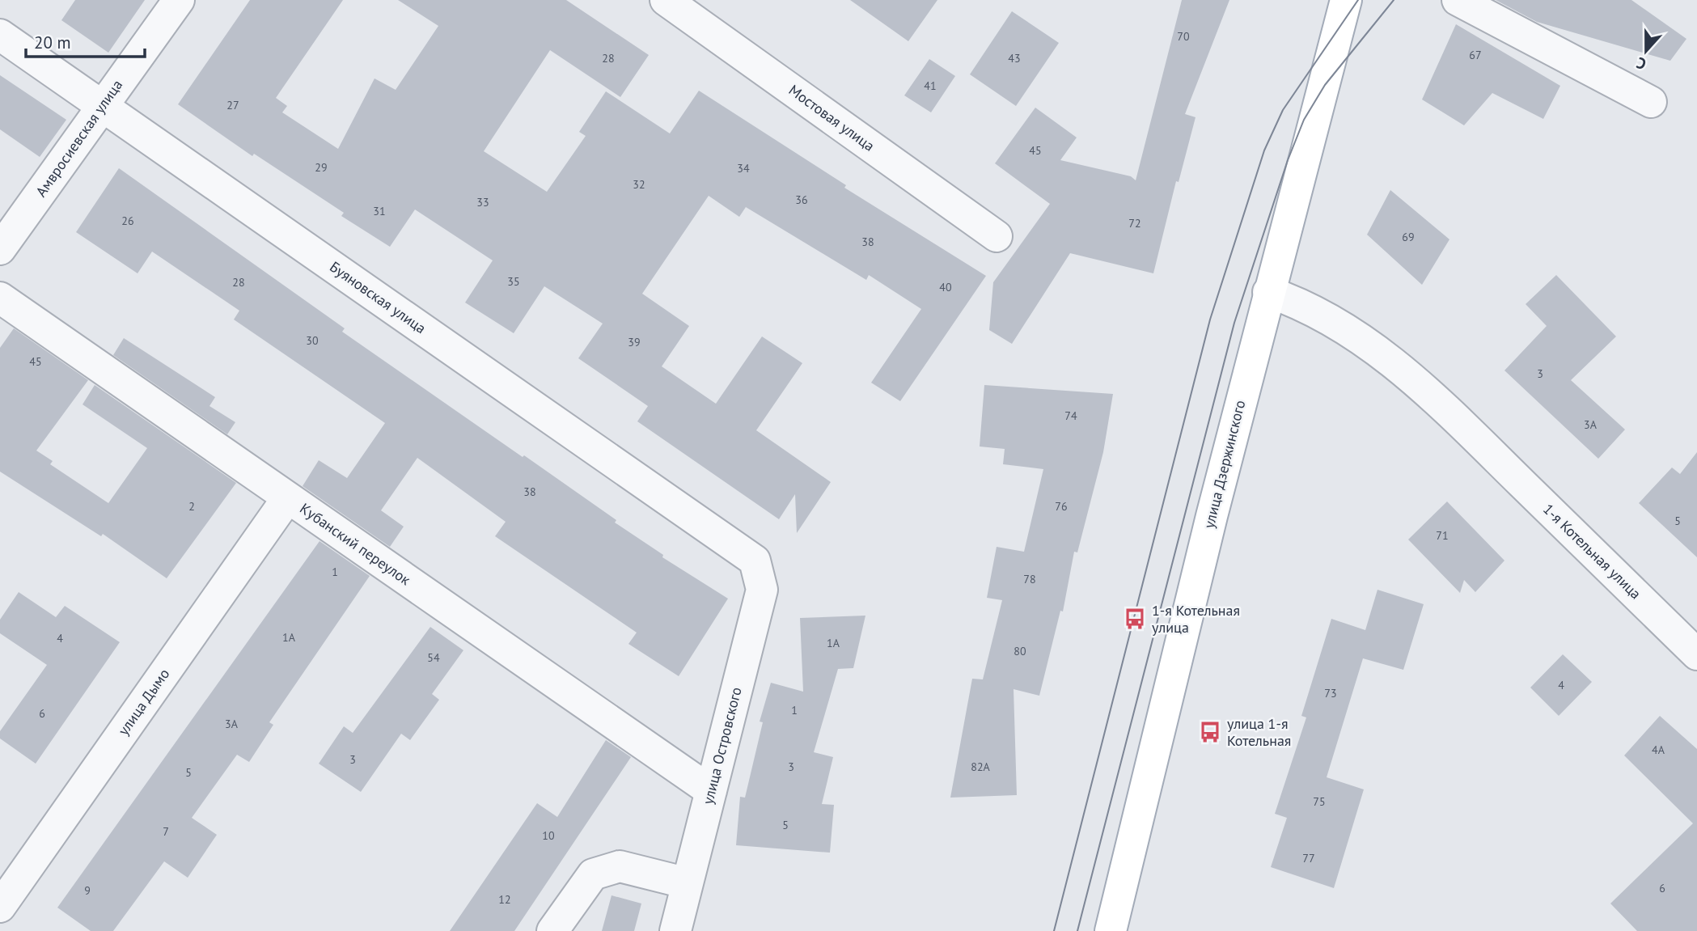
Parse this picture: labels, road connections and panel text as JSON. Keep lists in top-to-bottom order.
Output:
{
  "streets": {
    "main road": ["улица Дзержинского"],
    "street": [
      "Мостовая улица",
      "Амвросиевская улица",
      "Буяновская улица",
      "Кубанский переулок",
      "1-я Котельная улица",
      "улица Дымо",
      "улица Островского"
    ]
  },
  "crossings": [
    ["Амвросиевская улица", "Буяновская улица"],
    ["Буяновская улица", "улица Островского"],
    ["улица Дзержинского", "1-я Котельная улица"],
    ["Кубанский переулок", "улица Дымо"],
    ["Кубанский переулок", "улица Островского"]
  ],
  "places": {
    "bus stop": ["1-я Котельная улица", "улица 1-я Котельная"]
  },
  "house_numbers": [
    "70",
    "67",
    "28",
    "43",
    "41",
    "27",
    "45",
    "29",
    "34",
    "32",
    "36",
    "33",
    "31",
    "26",
    "72",
    "69",
    "38",
    "35",
    "28",
    "40",
    "30",
    "39",
    "45",
    "3",
    "74",
    "3А",
    "38",
    "2",
    "76",
    "5",
    "71",
    "1",
    "78",
    "1А",
    "4",
    "1А",
    "80",
    "54",
    "4",
    "73",
    "1",
    "6",
    "3А",
    "4А",
    "3",
    "3",
    "82А",
    "5",
    "75",
    "5",
    "7",
    "10",
    "77",
    "6",
    "9",
    "12"
  ],
  "scale_bar": "20 m",
  "north": "bottom"
}
